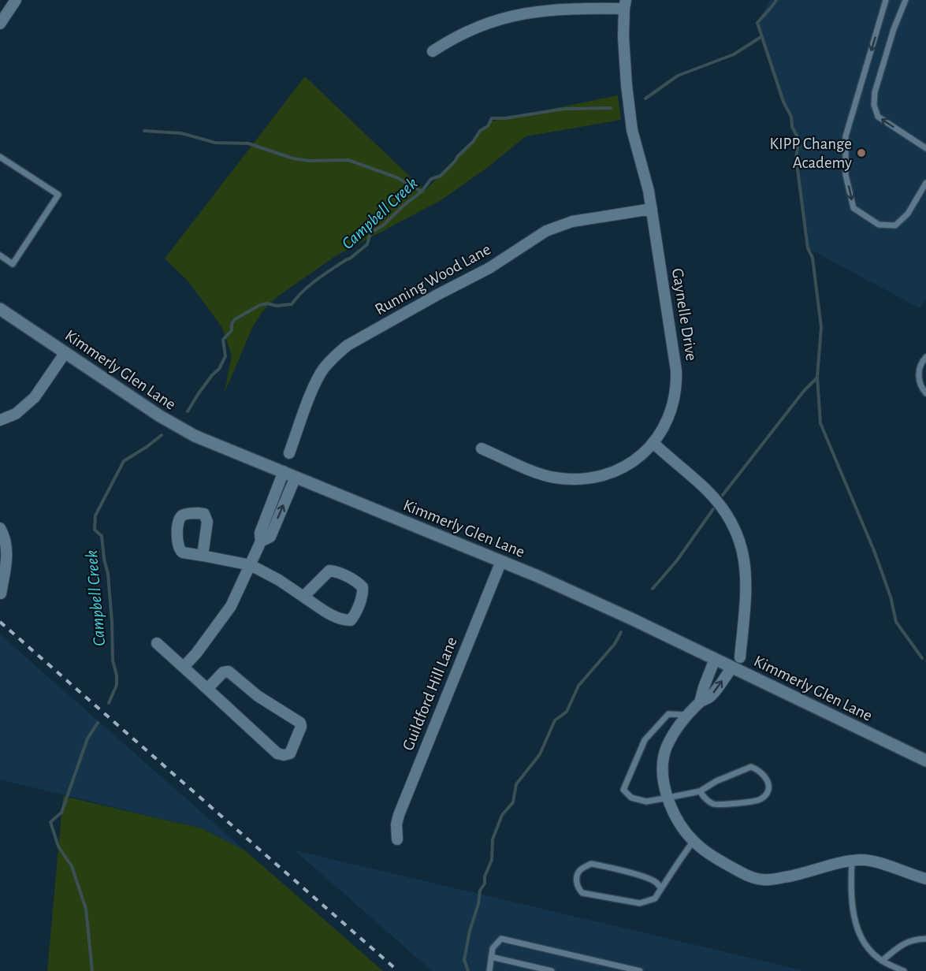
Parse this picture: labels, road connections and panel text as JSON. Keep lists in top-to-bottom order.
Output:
{
  "streets": {
    "street": [
      "Running Wood Lane",
      "Gaynelle Drive",
      "Kimmerly Glen Lane",
      "Guildford Hill Lane"
    ]
  },
  "crossings": [
    ["Running Wood Lane", "Gaynelle Drive"],
    ["Kimmerly Glen Lane", "Guildford Hill Lane"]
  ],
  "water": ["Campbell Creek"],
  "places": ["KIPP Change Academy"]
}
